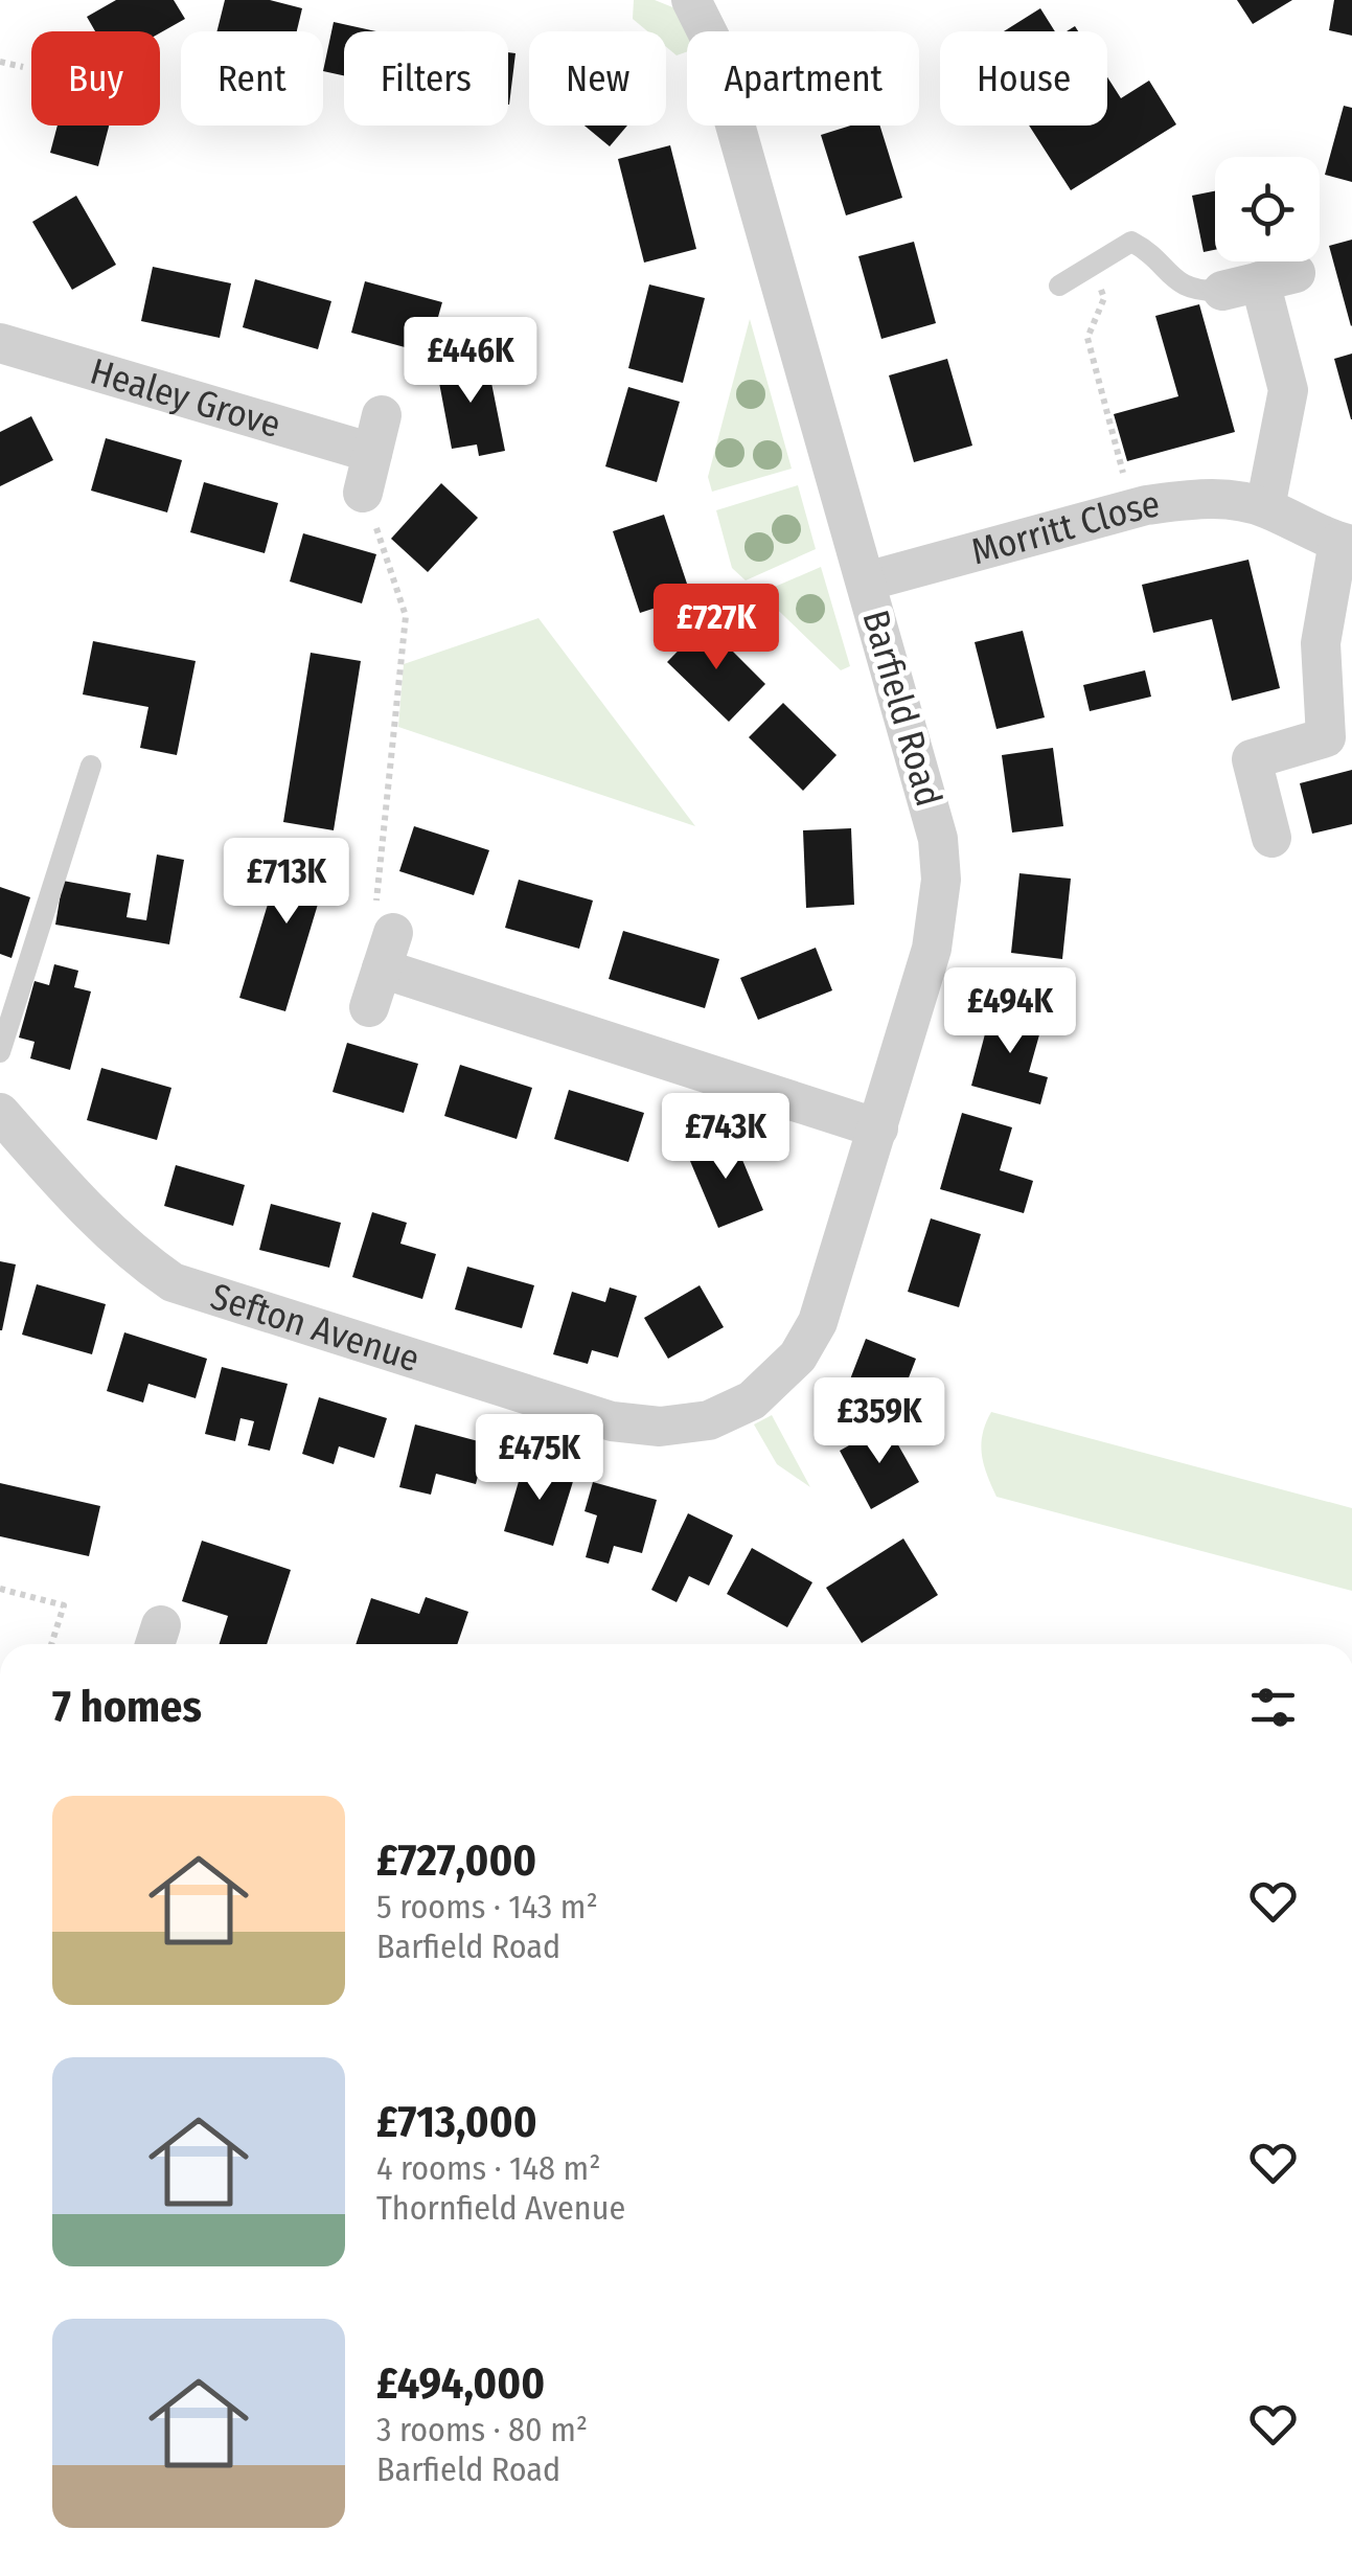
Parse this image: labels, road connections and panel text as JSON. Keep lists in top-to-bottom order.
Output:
{
  "streets": {
    "street": [
      "Healey Grove",
      "Morritt Close",
      "Barfield Road",
      "Sefton Avenue"
    ]
  },
  "crossings": [
    ["Morritt Close", "Barfield Road"],
    ["Barfield Road", "Sefton Avenue"]
  ],
  "page": {
    "chip": [
      "Buy",
      "Rent",
      "Filters",
      "New",
      "Apartment",
      "House"
    ],
    "price": [
      "£446K",
      "£727K",
      "£713K",
      "£494K",
      "£743K",
      "£359K",
      "£475K"
    ],
    "heading": "7 homes",
    "list": [
      {
        "name": "£727,000",
        "note": "5 rooms · 143 m² · Barfield Road"
      },
      {
        "name": "£713,000",
        "note": "4 rooms · 148 m² · Thornfield Avenue"
      },
      {
        "name": "£494,000",
        "note": "3 rooms · 80 m² · Barfield Road"
      }
    ]
  }
}
